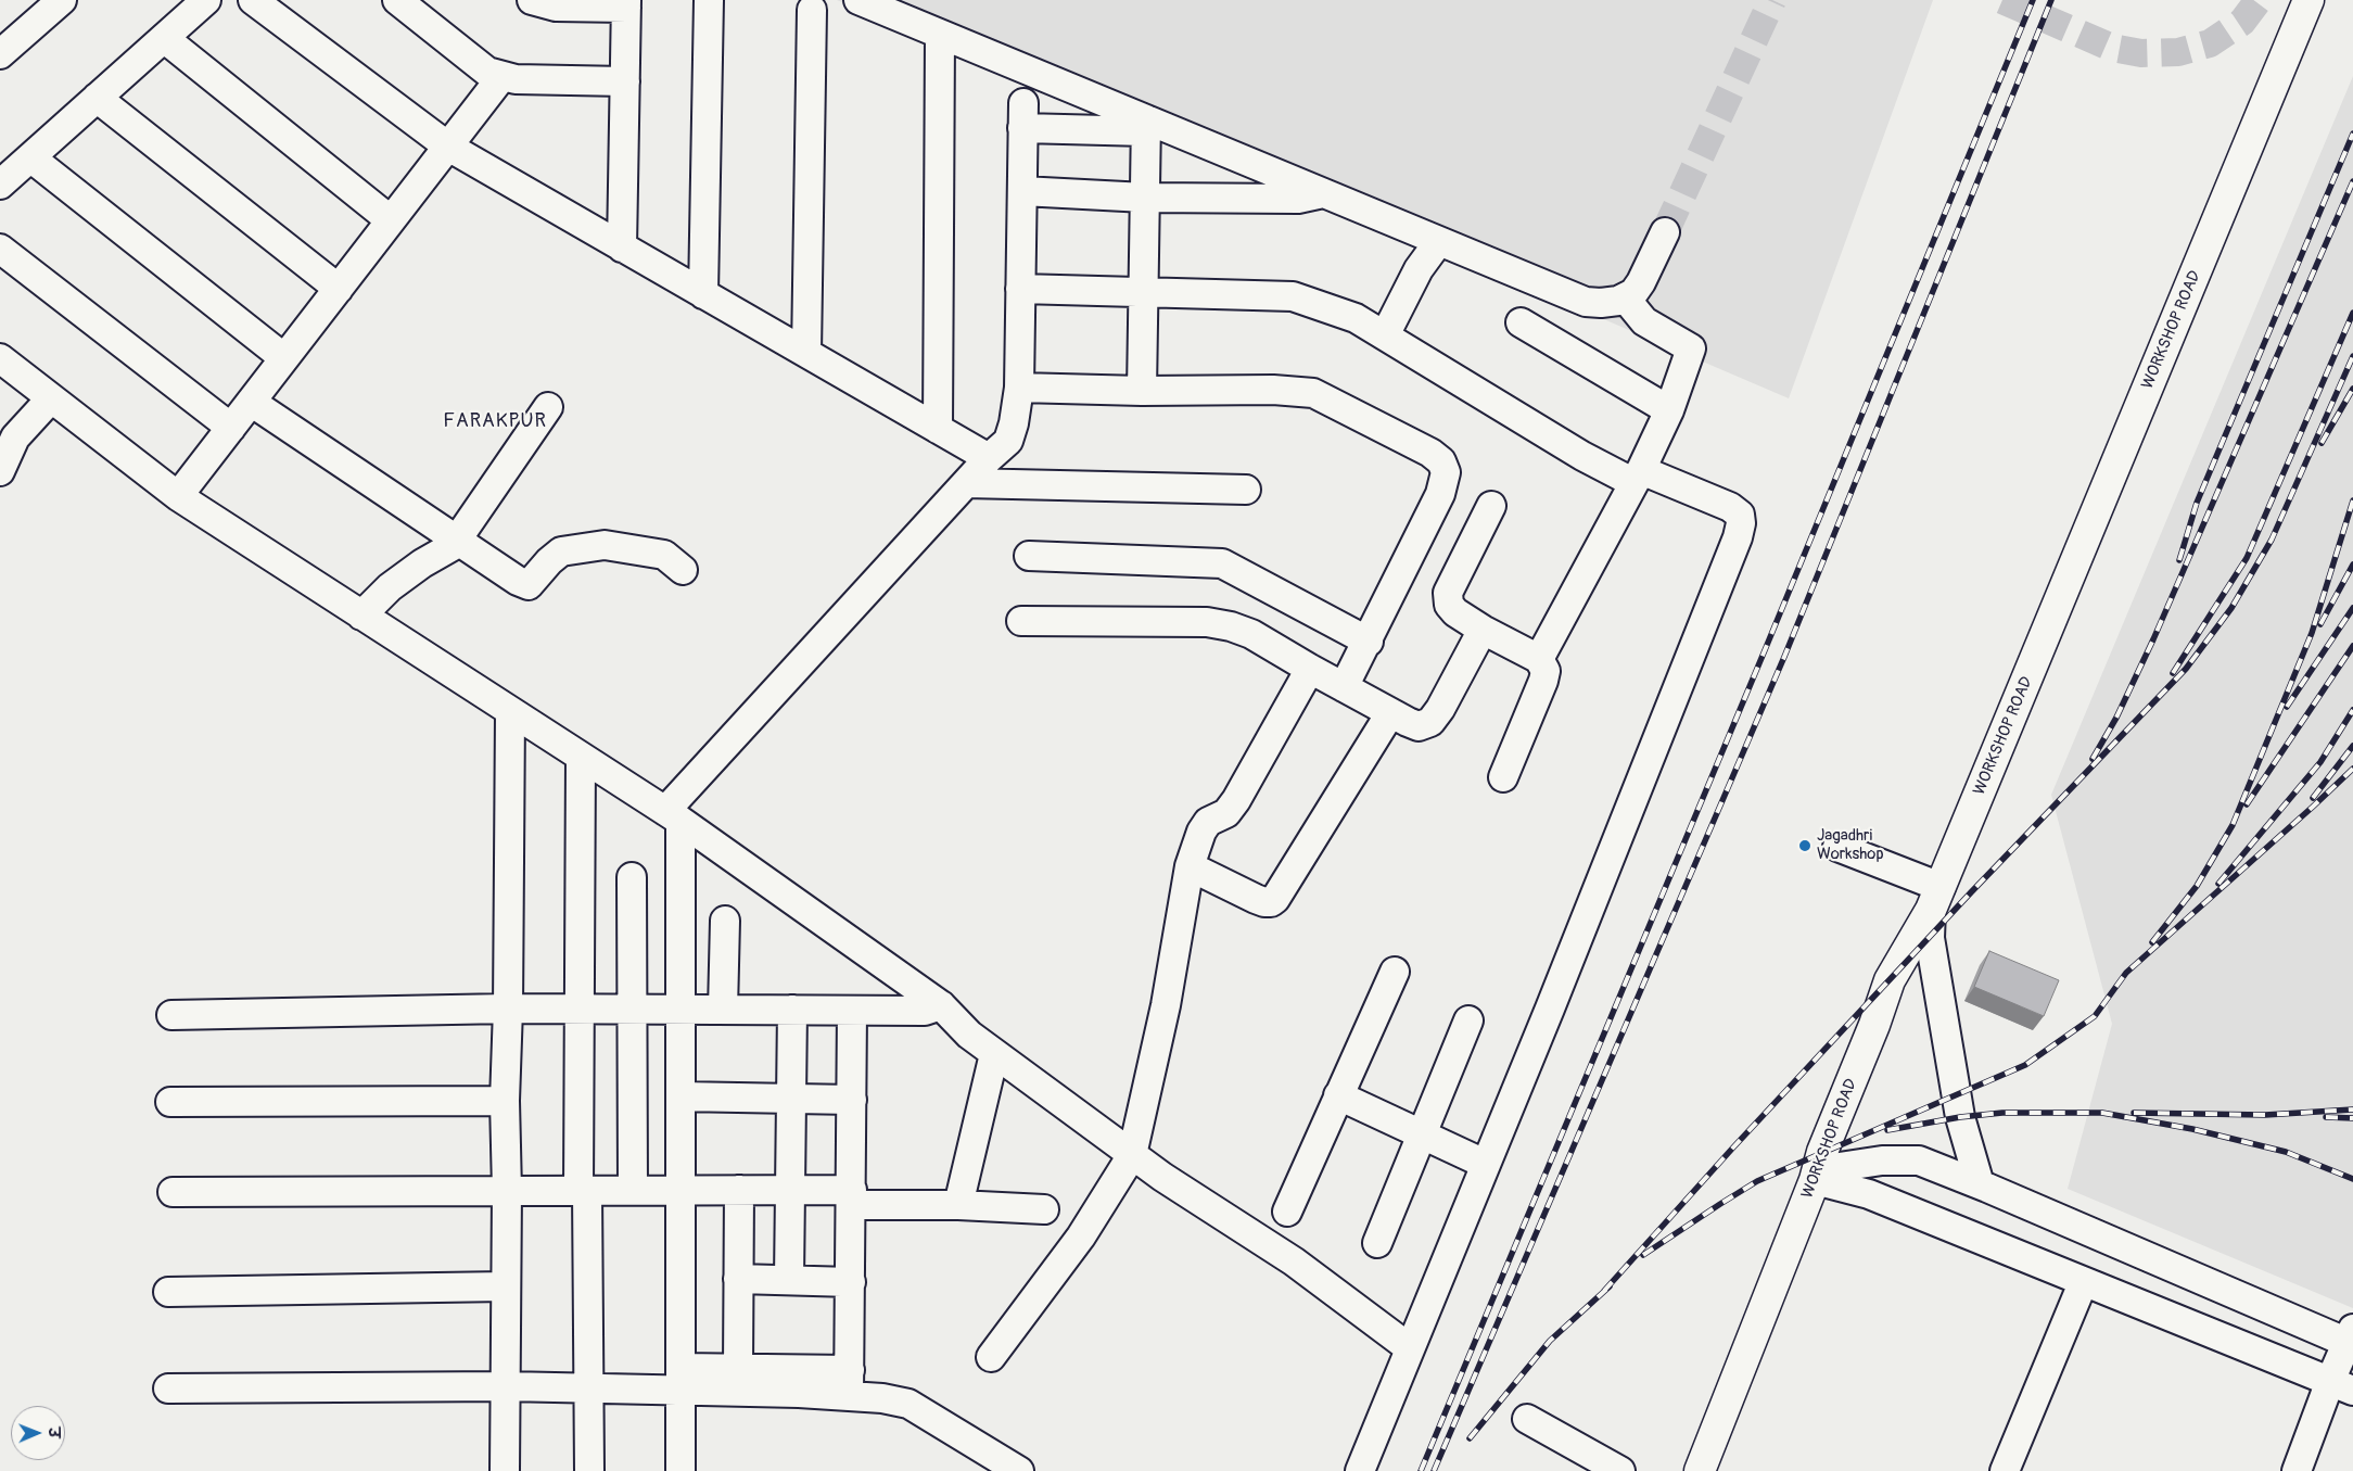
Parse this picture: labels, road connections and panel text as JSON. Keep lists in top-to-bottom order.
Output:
{
  "streets": {
    "main road": ["WORKSHOP ROAD"]
  },
  "districts": ["FARAKPUR"],
  "places": ["Jagadhri Workshop"],
  "north": "right"
}
